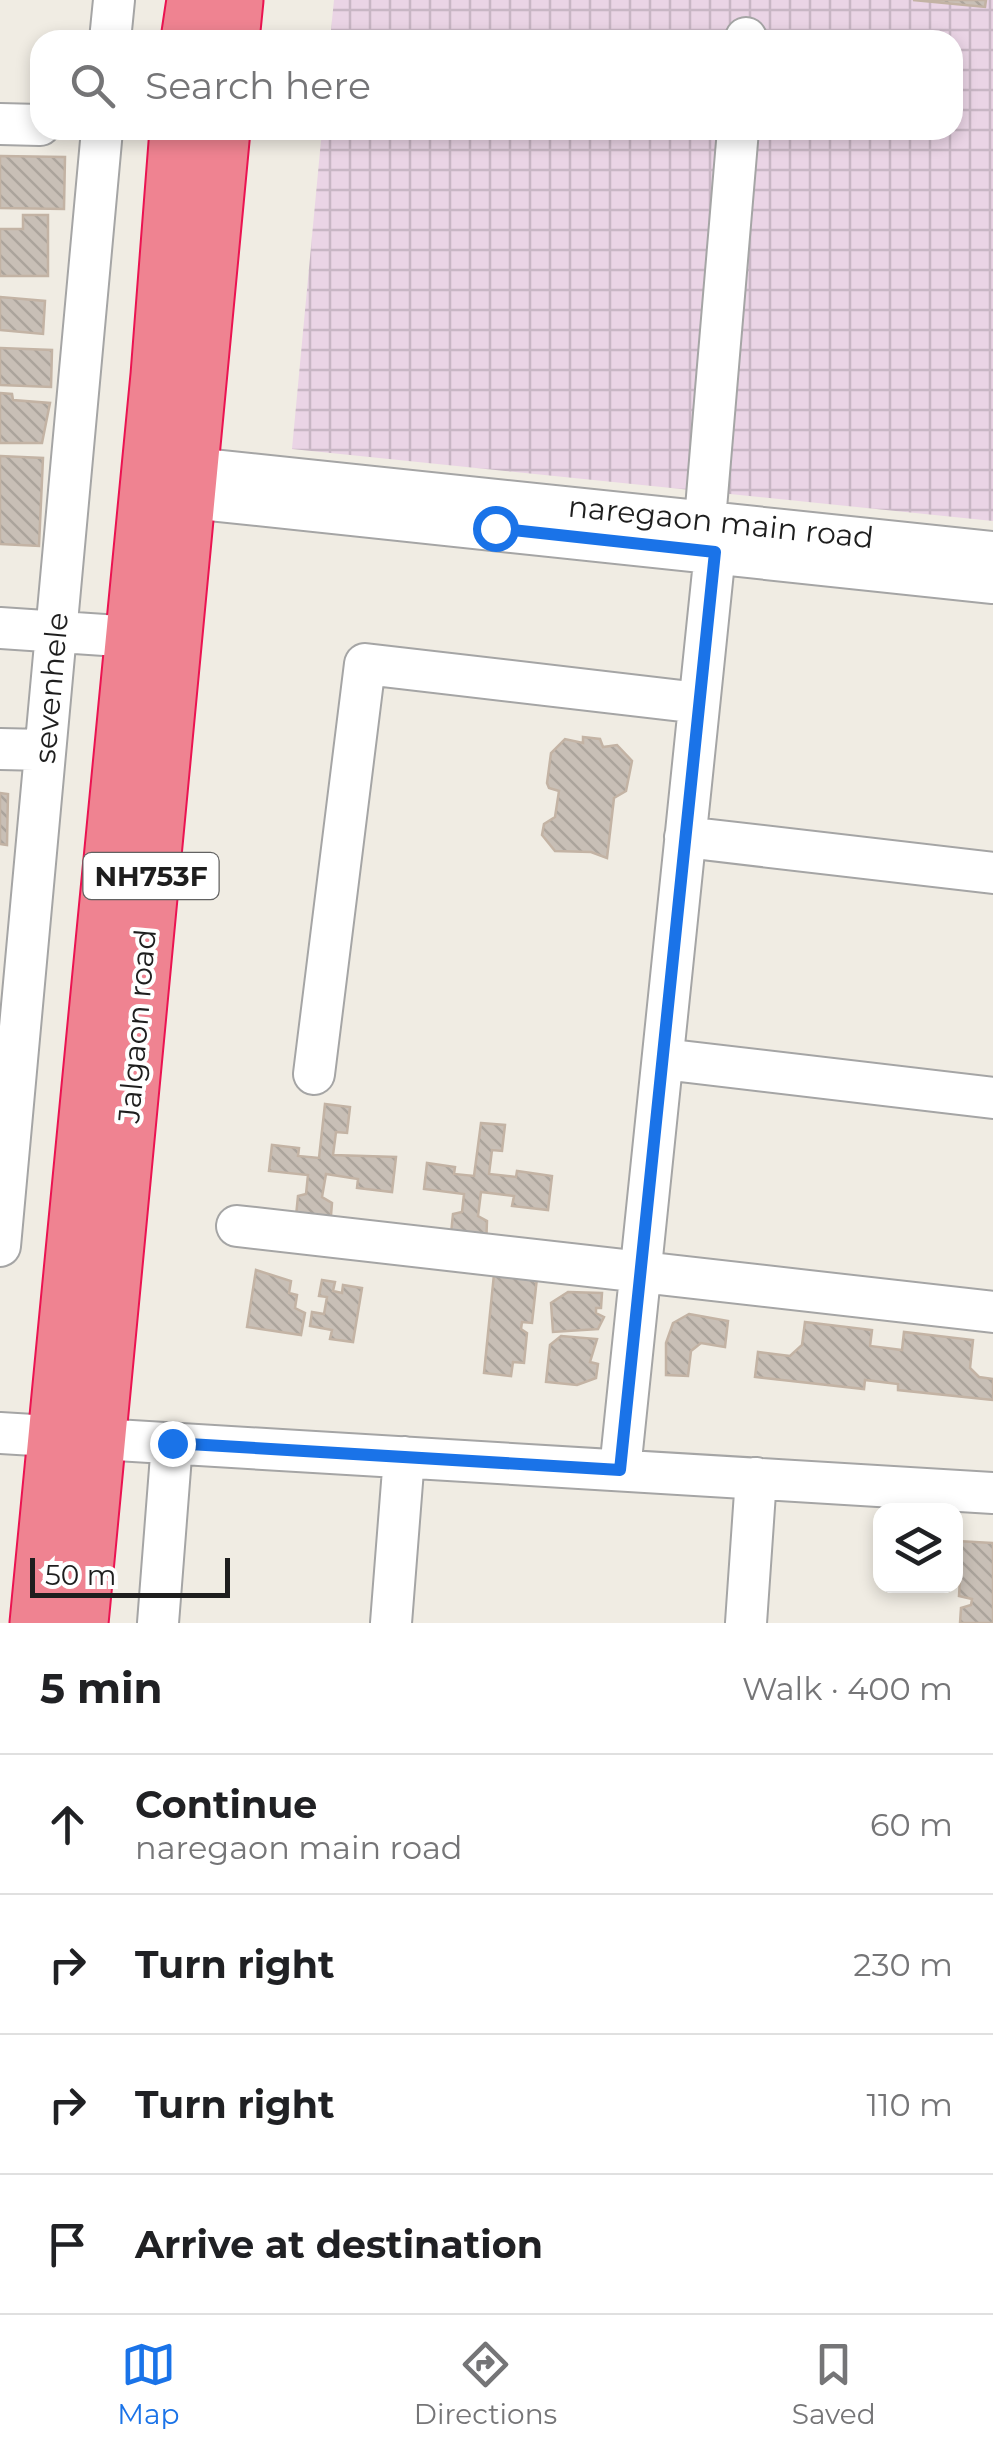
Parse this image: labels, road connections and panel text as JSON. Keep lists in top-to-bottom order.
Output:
{
  "streets": {
    "highway": ["NH753F", "Jalgaon road"],
    "street": ["naregaon main road", "sevenhele"]
  },
  "crossings": [
    ["naregaon main road", "Jalgaon road"]
  ],
  "scale_bar": "50 m",
  "page": {
    "search": "Search here",
    "scale": "50 m",
    "heading": ["5 min", "Walk · 400 m"],
    "list": [
      ["Continue", "naregaon main road", "60 m"],
      ["Turn right", "230 m"],
      ["Turn right", "110 m"],
      "Arrive at destination"
    ],
    "nav": ["Map", "Directions", "Saved"]
  }
}
